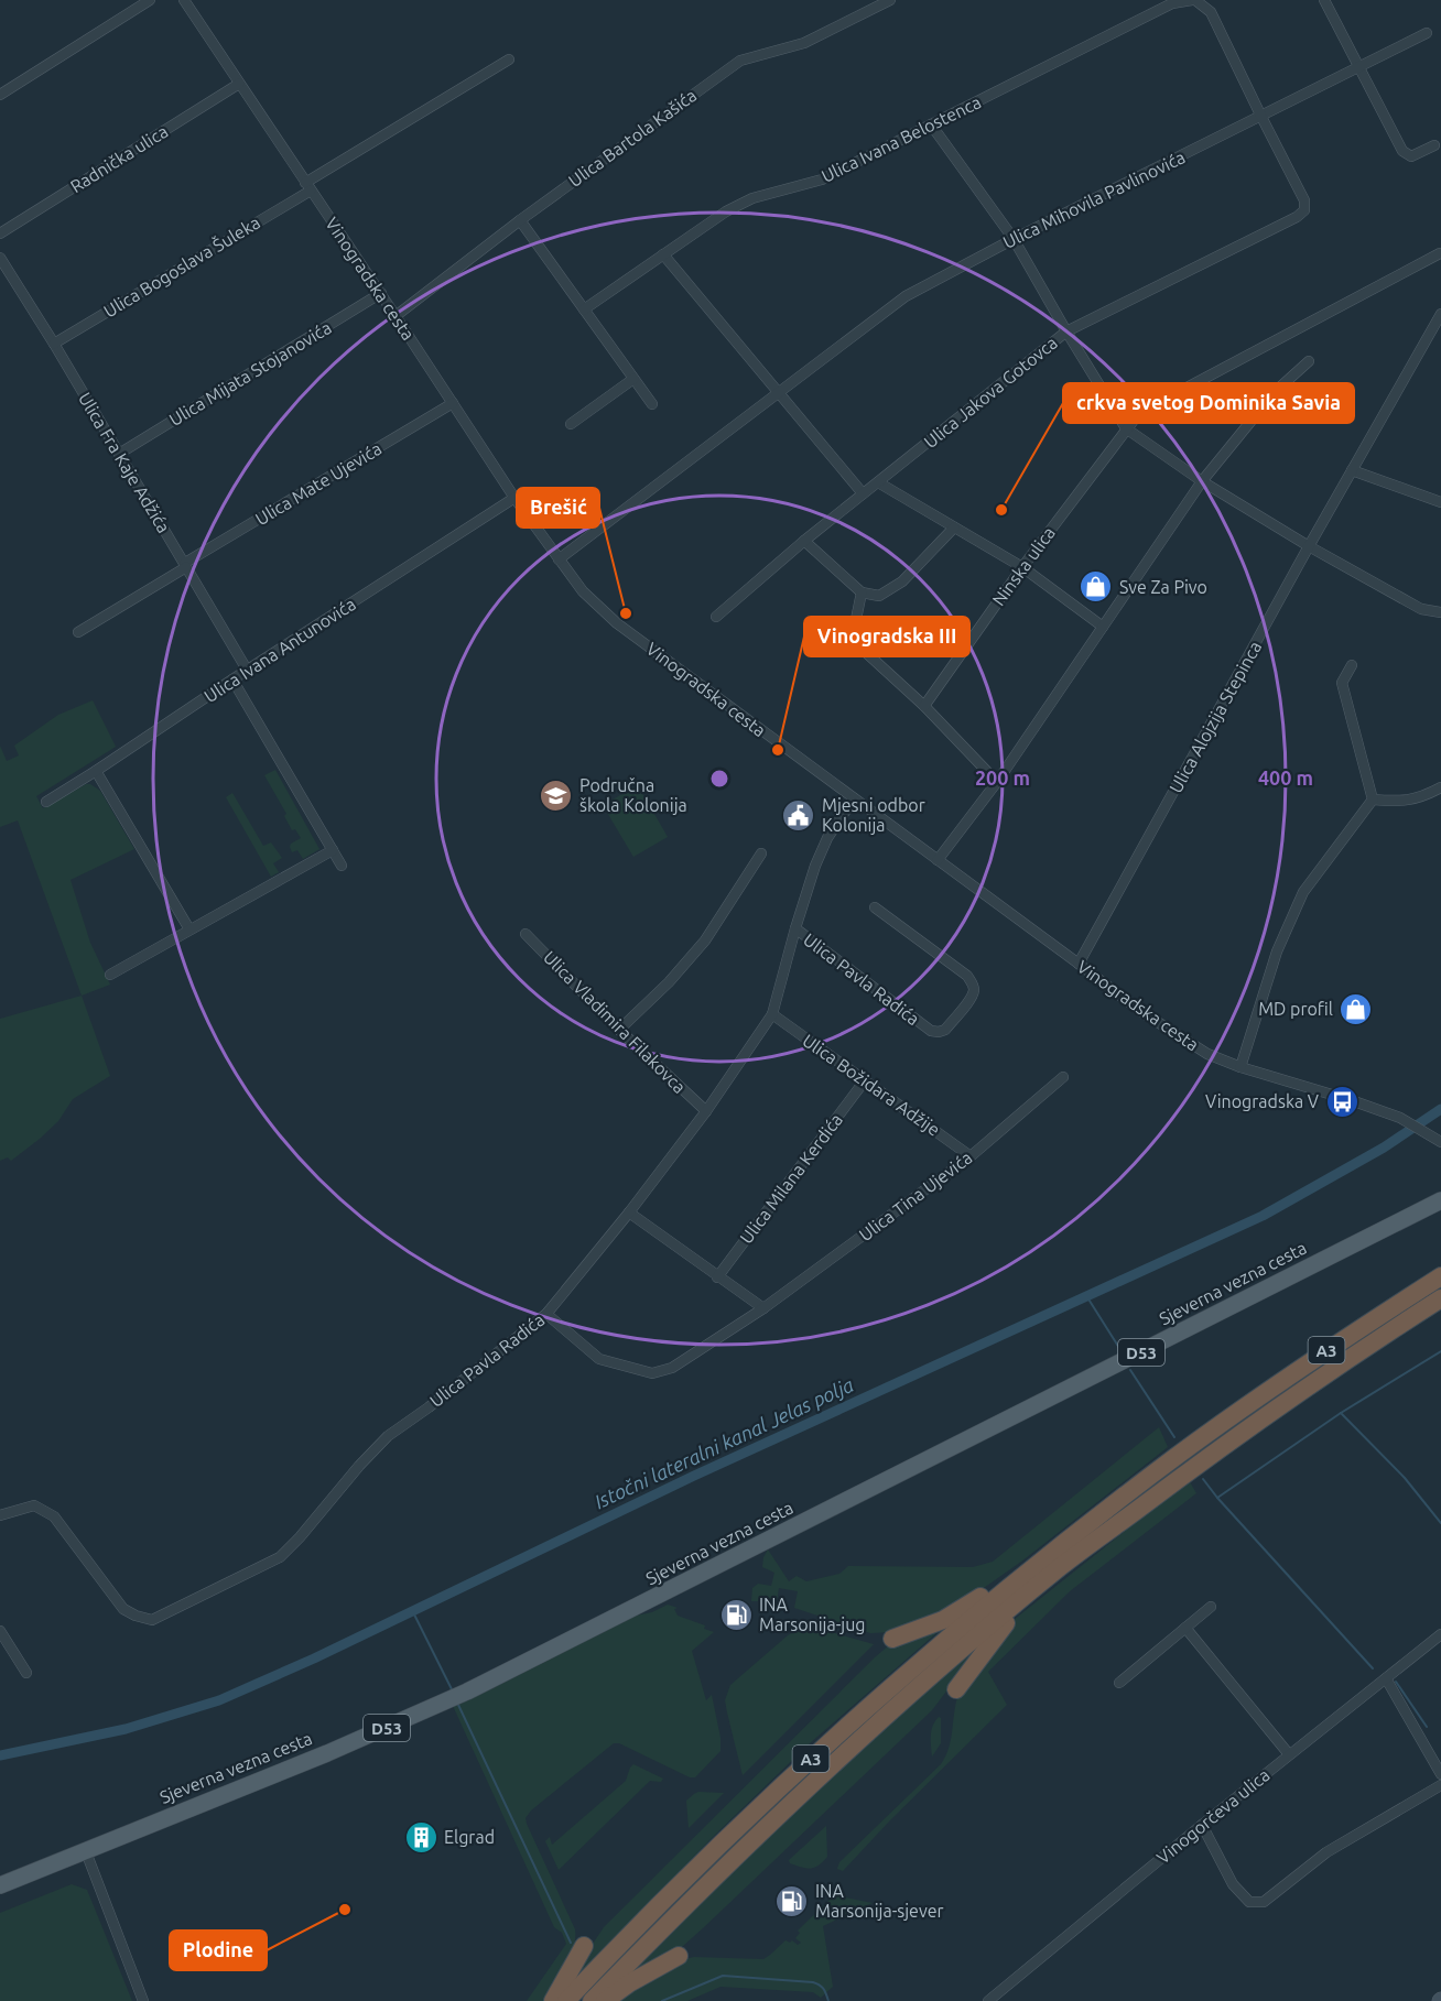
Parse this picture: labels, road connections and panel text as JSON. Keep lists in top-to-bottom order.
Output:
{
  "streets": {
    "highway": ["A3"],
    "main road": ["Sjeverna vezna cesta", "D53"],
    "street": [
      "Ulica Bartola Kašića",
      "Ulica Ivana Belostenca",
      "Radnička ulica",
      "Ulica Mihovila Pavlinovića",
      "Ulica Bogoslava Šuleka",
      "Vinogradska cesta",
      "Ulica Mijata Stojanovića",
      "Ulica Jakova Gotovca",
      "Ulica Fra Kaje Adžića",
      "Ulica Mate Ujevića",
      "Ninska ulica",
      "Ulica Ivana Antunovića",
      "Ulica Alojzija Stepinca",
      "Ulica Pavla Radića",
      "Ulica Vladimira Filakovca",
      "Ulica Božidara Adžije",
      "Ulica Milana Kerdića",
      "Ulica Tina Ujevića",
      "Vinogorčeva ulica"
    ]
  },
  "crossings": [
    ["Ulica Bartola Kašića", "Vinogradska cesta"],
    ["Ulica Ivana Belostenca", "Ulica Mihovila Pavlinovića"],
    ["Ulica Ivana Belostenca", "Ulica Jakova Gotovca"],
    ["Radnička ulica", "Vinogradska cesta"],
    ["Ulica Mihovila Pavlinovića", "Vinogradska cesta"],
    ["Ulica Bogoslava Šuleka", "Vinogradska cesta"],
    ["Ulica Bogoslava Šuleka", "Ulica Fra Kaje Adžića"],
    ["Vinogradska cesta", "Ulica Mijata Stojanovića"],
    ["Vinogradska cesta", "Ulica Mate Ujevića"],
    ["Vinogradska cesta", "Ulica Ivana Antunovića"],
    ["Vinogradska cesta", "Ulica Alojzija Stepinca"],
    ["Vinogradska cesta", "Ulica Pavla Radića"],
    ["Ulica Mijata Stojanovića", "Ulica Fra Kaje Adžića"],
    ["Ulica Fra Kaje Adžića", "Ulica Mate Ujevića"],
    ["Ulica Fra Kaje Adžića", "Ulica Ivana Antunovića"],
    ["Ulica Pavla Radića", "Ulica Vladimira Filakovca"],
    ["Ulica Pavla Radića", "Ulica Božidara Adžije"],
    ["Ulica Pavla Radića", "Ulica Tina Ujevića"],
    ["Ulica Božidara Adžije", "Ulica Milana Kerdića"],
    ["Ulica Božidara Adžije", "Ulica Tina Ujevića"]
  ],
  "water": ["Istočni lateralni kanal Jelas polja"],
  "places": {
    "other": [
      "crkva svetog Dominika Savia",
      "Brešić",
      "Vinogradska III",
      "Plodine"
    ],
    "shop": ["Sve Za Pivo", "MD profil"],
    "school or university": ["Područna škola Kolonija"],
    "public building": ["Mjesni odbor Kolonija"],
    "bus stop": ["Vinogradska V"],
    "fuel station": ["INA Marsonija-jug", "INA Marsonija-sjever"],
    "building": ["Elgrad"]
  },
  "rings": ["200 m", "400 m"]
}
